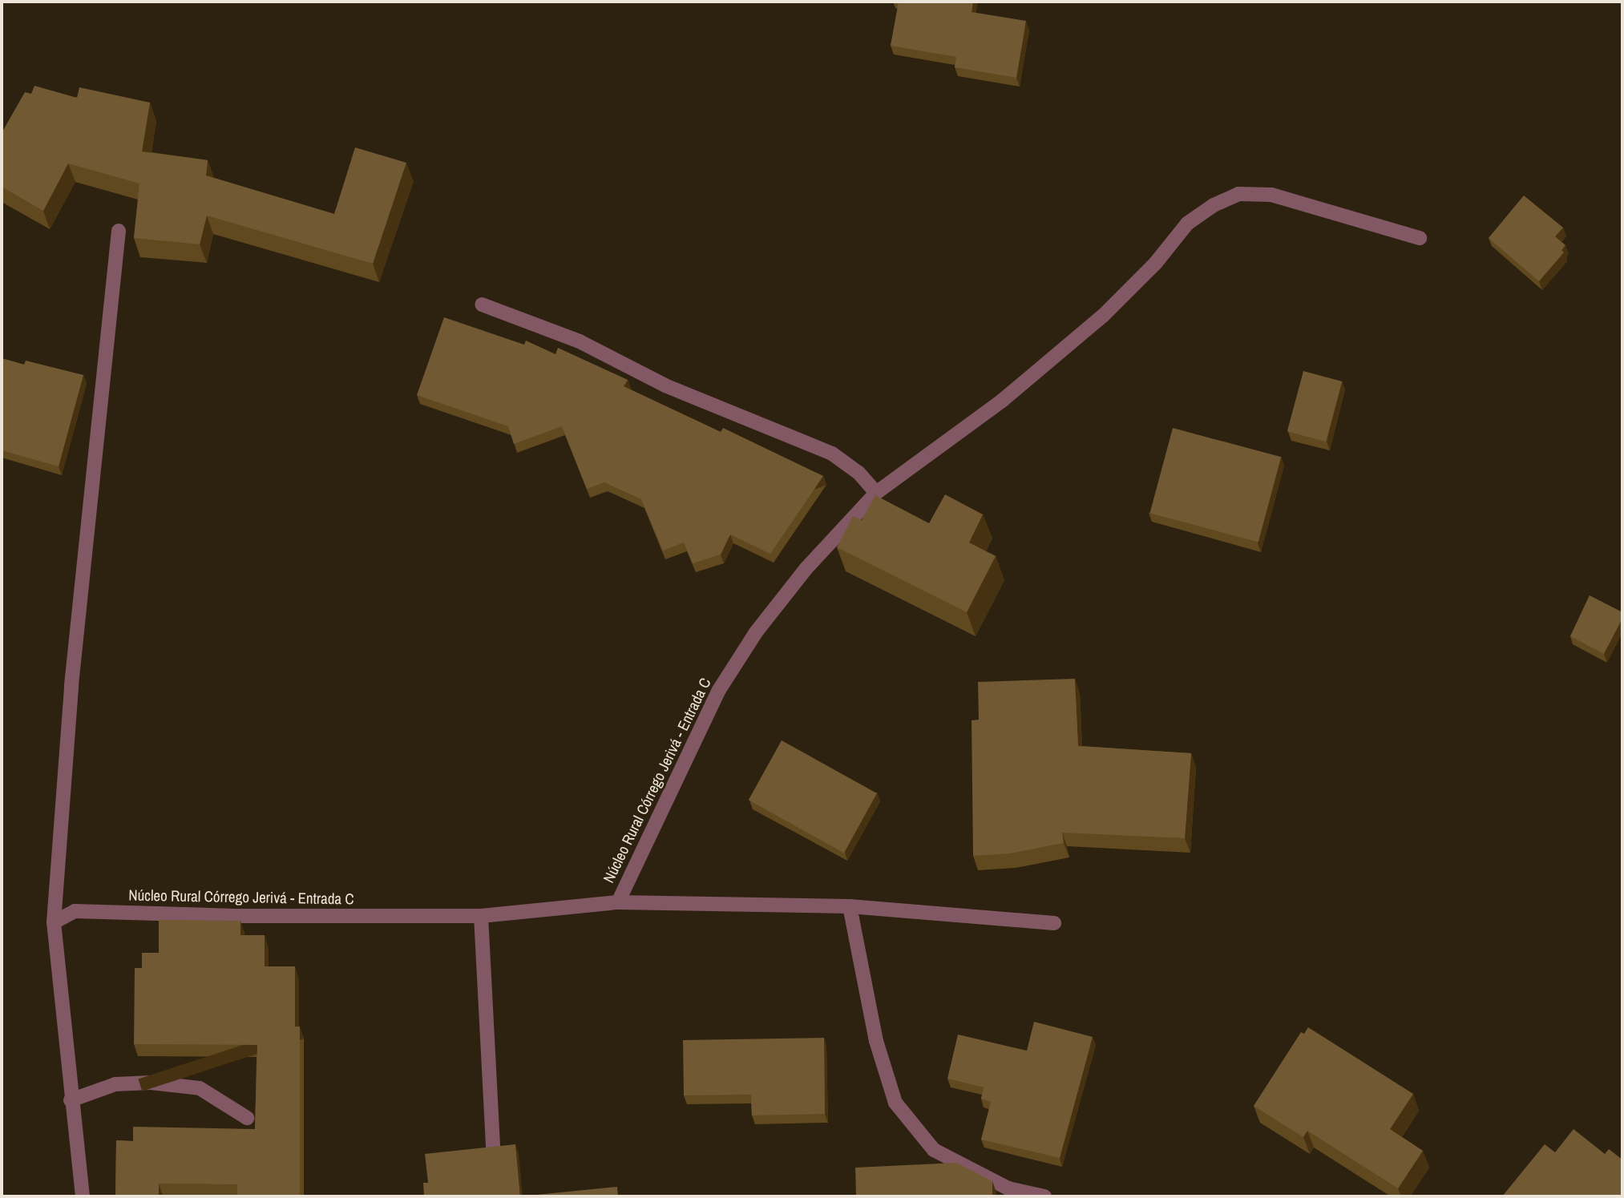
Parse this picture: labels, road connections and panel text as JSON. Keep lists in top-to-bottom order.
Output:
{
  "streets": {
    "street": ["Núcleo Rural Córrego Jerivá - Entrada C"]
  }
}
